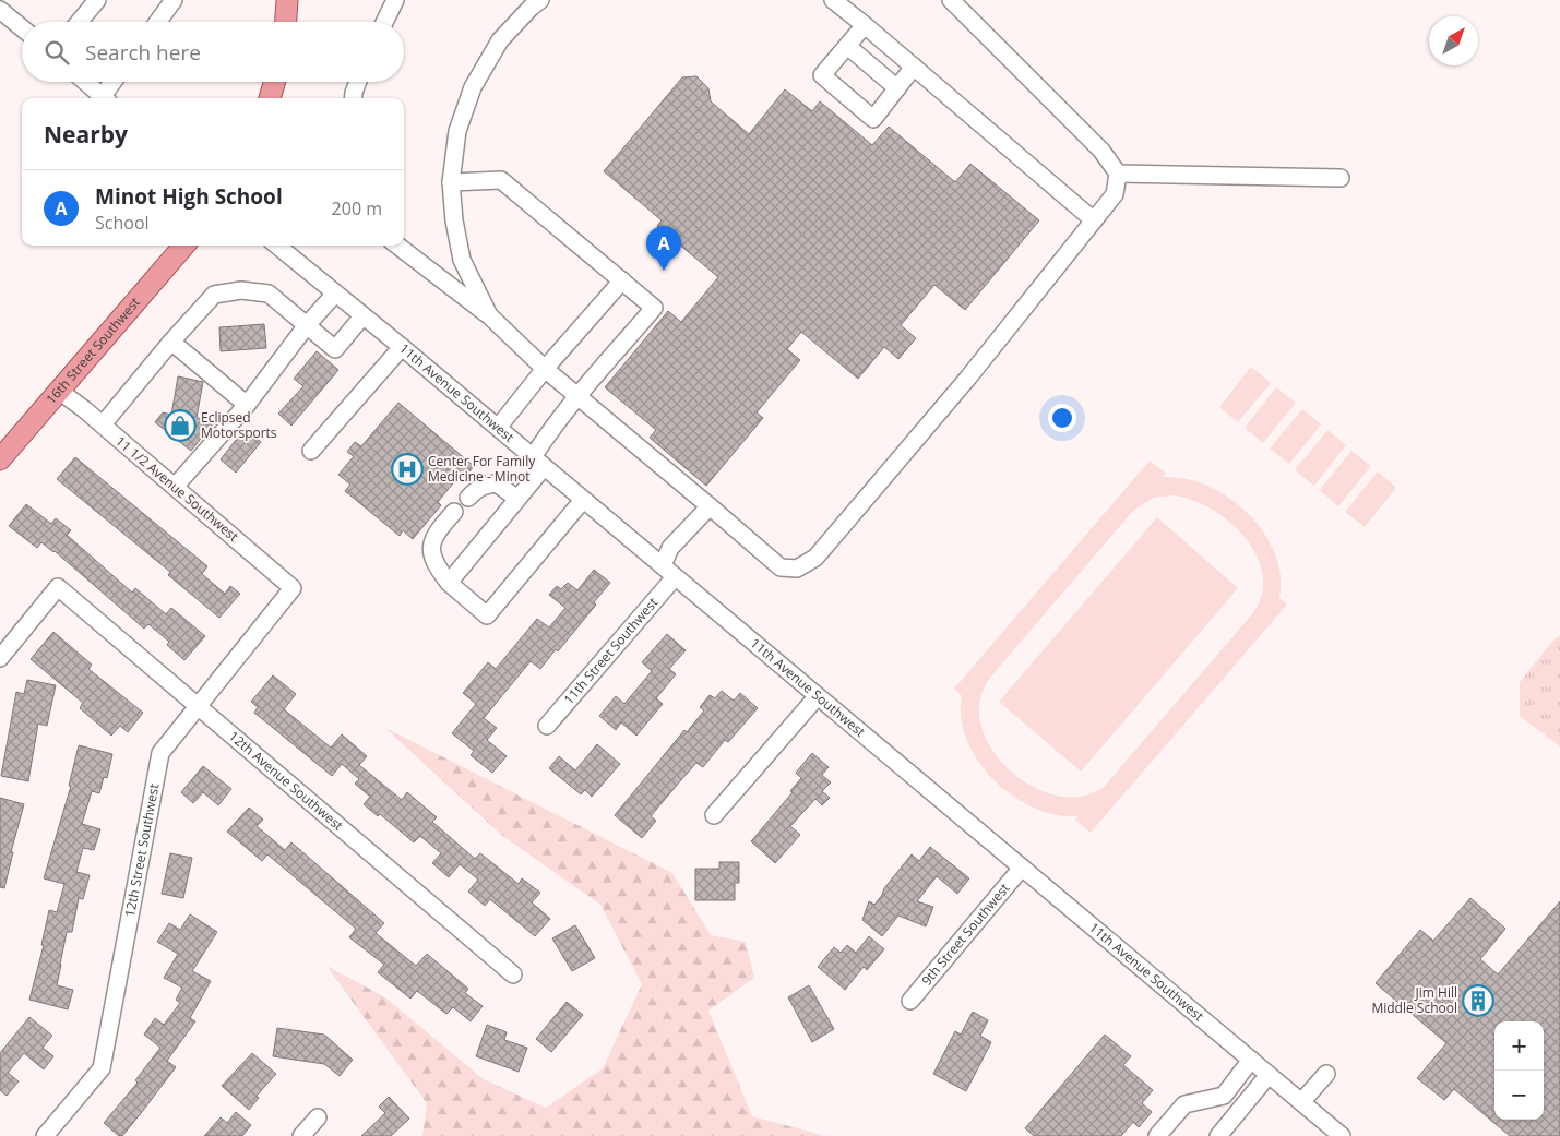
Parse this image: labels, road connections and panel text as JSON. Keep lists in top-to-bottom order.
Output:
{
  "streets": {
    "main road": ["16th Street Southwest"],
    "street": [
      "11th Avenue Southwest",
      "11 1/2 Avenue Southwest",
      "11th Street Southwest",
      "12th Avenue Southwest",
      "12th Street Southwest",
      "9th Street Southwest"
    ]
  },
  "crossings": [
    ["16th Street Southwest", "11 1/2 Avenue Southwest"],
    ["11th Avenue Southwest", "11th Street Southwest"],
    ["11th Avenue Southwest", "9th Street Southwest"],
    ["11 1/2 Avenue Southwest", "12th Street Southwest"],
    ["12th Avenue Southwest", "12th Street Southwest"]
  ],
  "places": {
    "shop": ["Eclipsed Motorsports"],
    "hospital": ["Center For Family Medicine - Minot"],
    "building": ["Jim Hill Middle School"]
  },
  "north": "top right",
  "page": {
    "search": "Search here",
    "heading": "Nearby",
    "list": [
      {
        "mark": "A",
        "name": "Minot High School",
        "note": "School",
        "value": "200 m"
      }
    ],
    "pins": "A",
    "map_buttons": ["+", "−"]
  }
}
